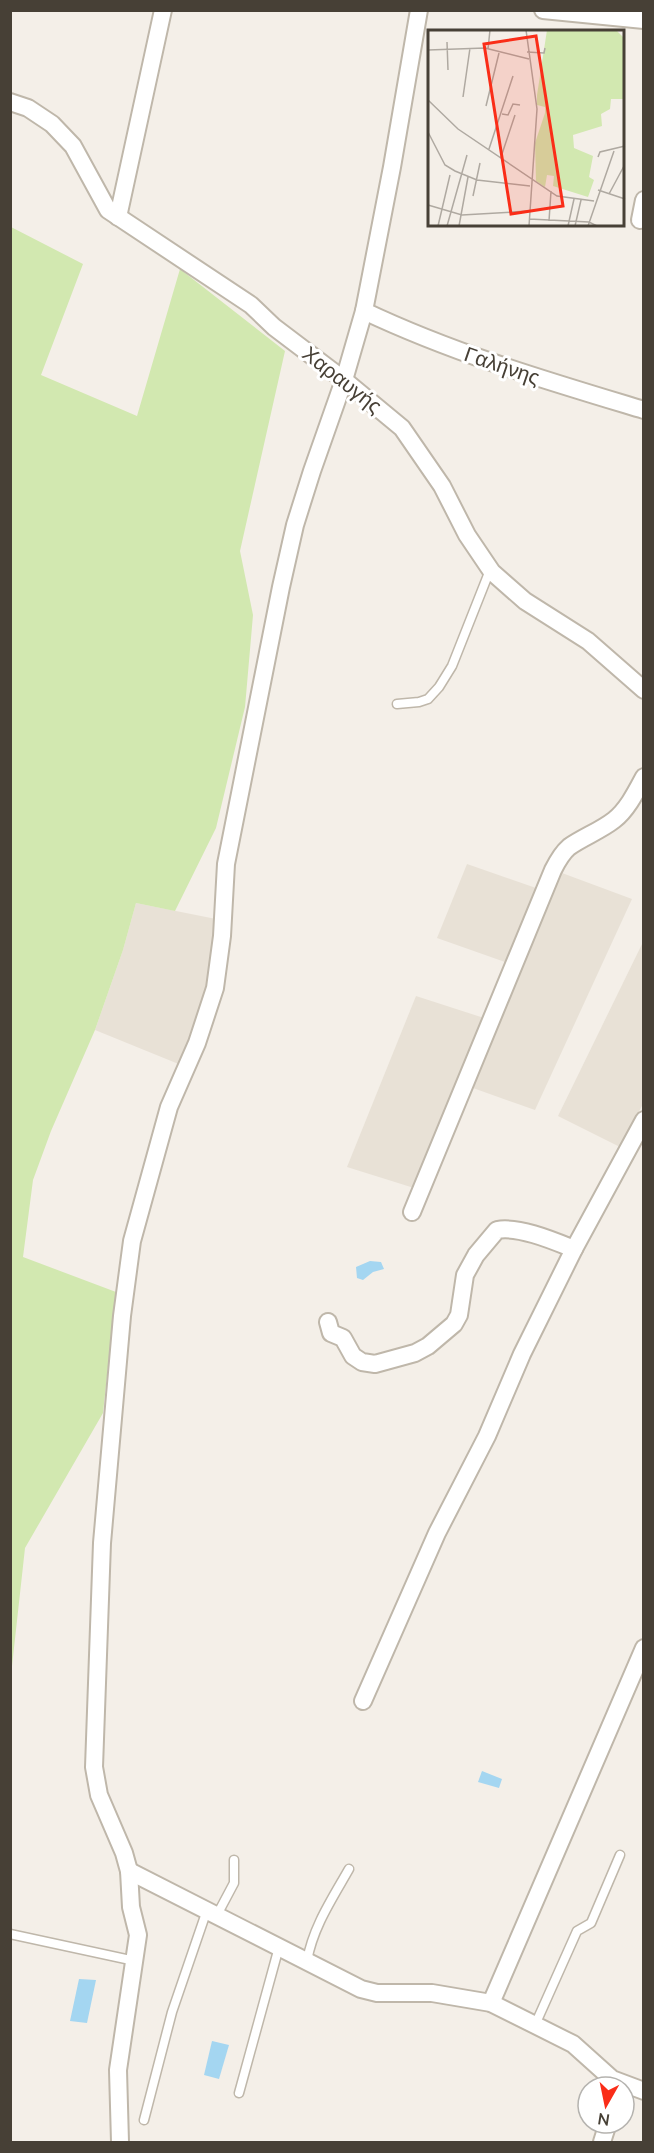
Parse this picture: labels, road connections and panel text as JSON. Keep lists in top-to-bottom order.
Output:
{
  "streets": {
    "street": ["Γαλήνης", "Χαραυγής"]
  },
  "north": "bottom"
}
